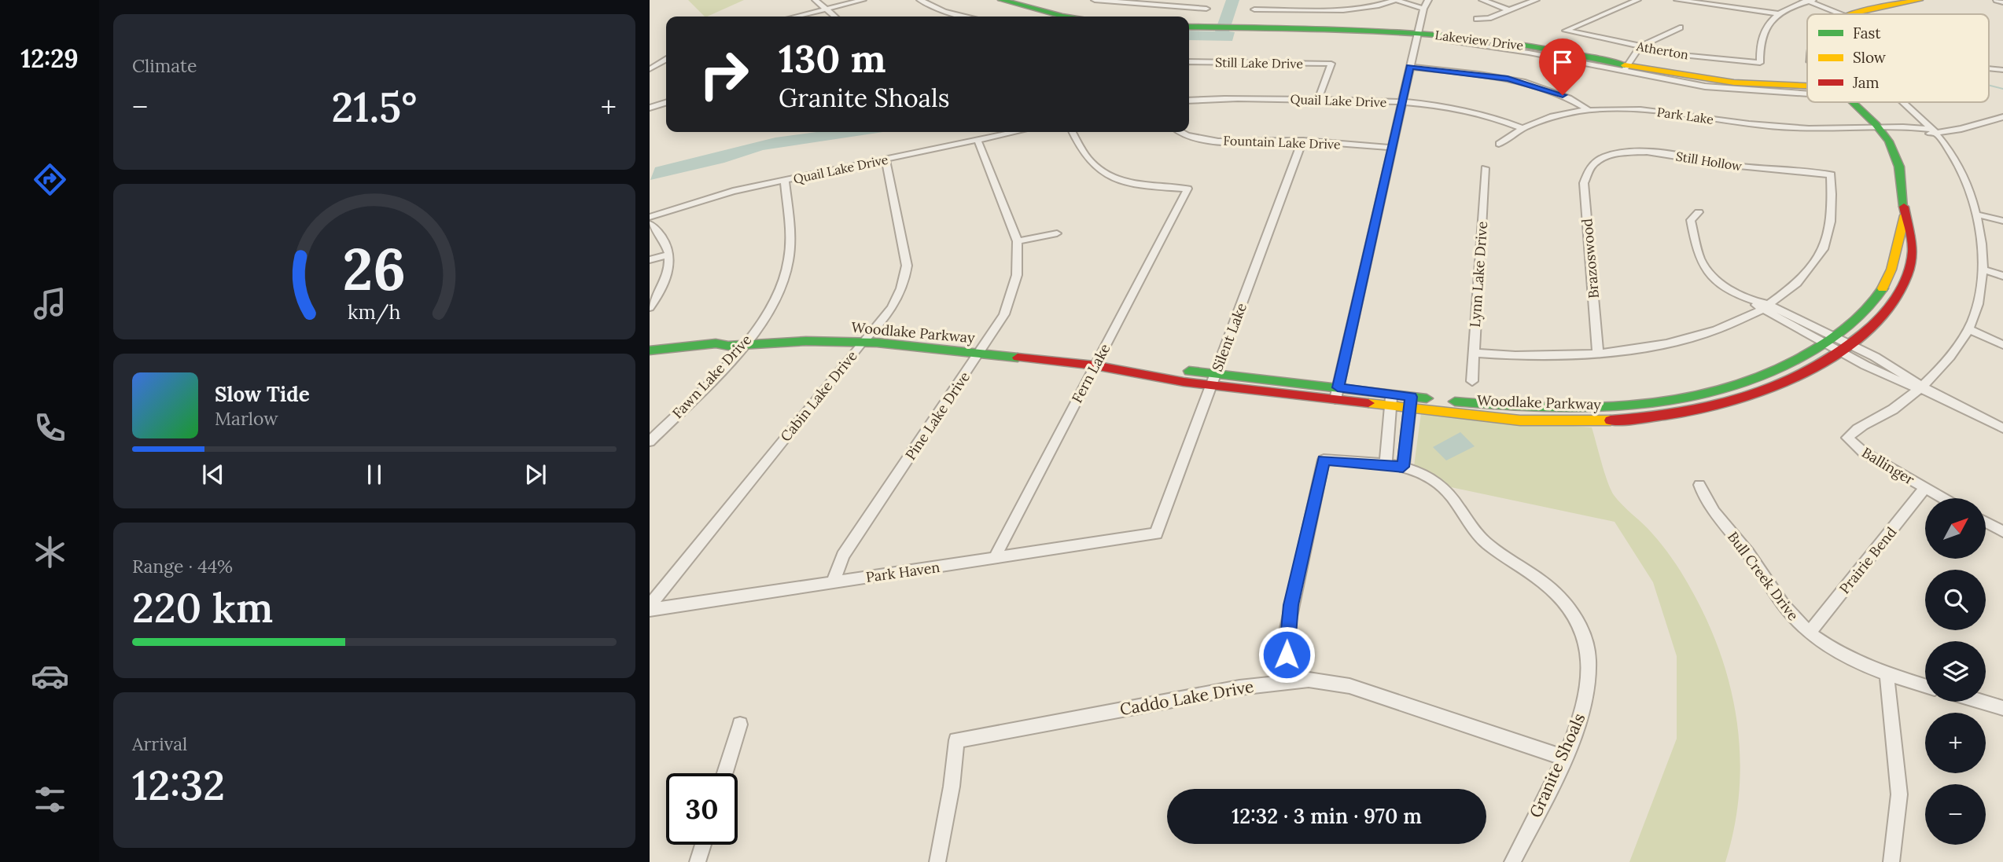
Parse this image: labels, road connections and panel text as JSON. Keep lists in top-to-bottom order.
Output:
{
  "streets": {
    "street": [
      "Lakeview Drive",
      "Atherton",
      "Still Lake Drive",
      "Quail Lake Drive",
      "Park Lake",
      "Fountain Lake Drive",
      "Still Hollow",
      "Brazoswood",
      "Lynn Lake Drive",
      "Woodlake Parkway",
      "Silent Lake",
      "Fern Lake",
      "Fawn Lake Drive",
      "Cabin Lake Drive",
      "Pine Lake Drive",
      "Ballinger",
      "Prairie Bend",
      "Park Haven",
      "Bull Creek Drive",
      "Caddo Lake Drive",
      "Granite Shoals"
    ]
  },
  "crossings": [
    ["Still Lake Drive", "Quail Lake Drive"],
    ["Quail Lake Drive", "Park Lake"],
    ["Quail Lake Drive", "Fawn Lake Drive"],
    ["Quail Lake Drive", "Cabin Lake Drive"],
    ["Quail Lake Drive", "Pine Lake Drive"],
    ["Park Lake", "Woodlake Parkway"],
    ["Fountain Lake Drive", "Silent Lake"],
    ["Still Hollow", "Brazoswood"],
    ["Woodlake Parkway", "Silent Lake"],
    ["Woodlake Parkway", "Fern Lake"],
    ["Woodlake Parkway", "Fawn Lake Drive"],
    ["Woodlake Parkway", "Cabin Lake Drive"],
    ["Woodlake Parkway", "Pine Lake Drive"],
    ["Silent Lake", "Park Haven"],
    ["Fern Lake", "Park Haven"],
    ["Pine Lake Drive", "Park Haven"],
    ["Ballinger", "Prairie Bend"],
    ["Prairie Bend", "Bull Creek Drive"],
    ["Caddo Lake Drive", "Granite Shoals"]
  ],
  "legend": ["Fast", "Slow", "Jam"],
  "north": "top right",
  "page": {
    "tabs": "12:29",
    "tile": [
      "Climate",
      ["Range · 44%", "220 km"],
      ["Arrival", "12:32"]
    ],
    "turn": ["130 m", "Granite Shoals"],
    "heat": ["−", "21.5°", "+"],
    "song": ["Slow Tide", "Marlow"],
    "map_buttons": ["+", "−"],
    "limit": "30",
    "trip": "12:32 · 3 min · 970 m",
    "gauge": ["26", "km/h"]
  }
}
